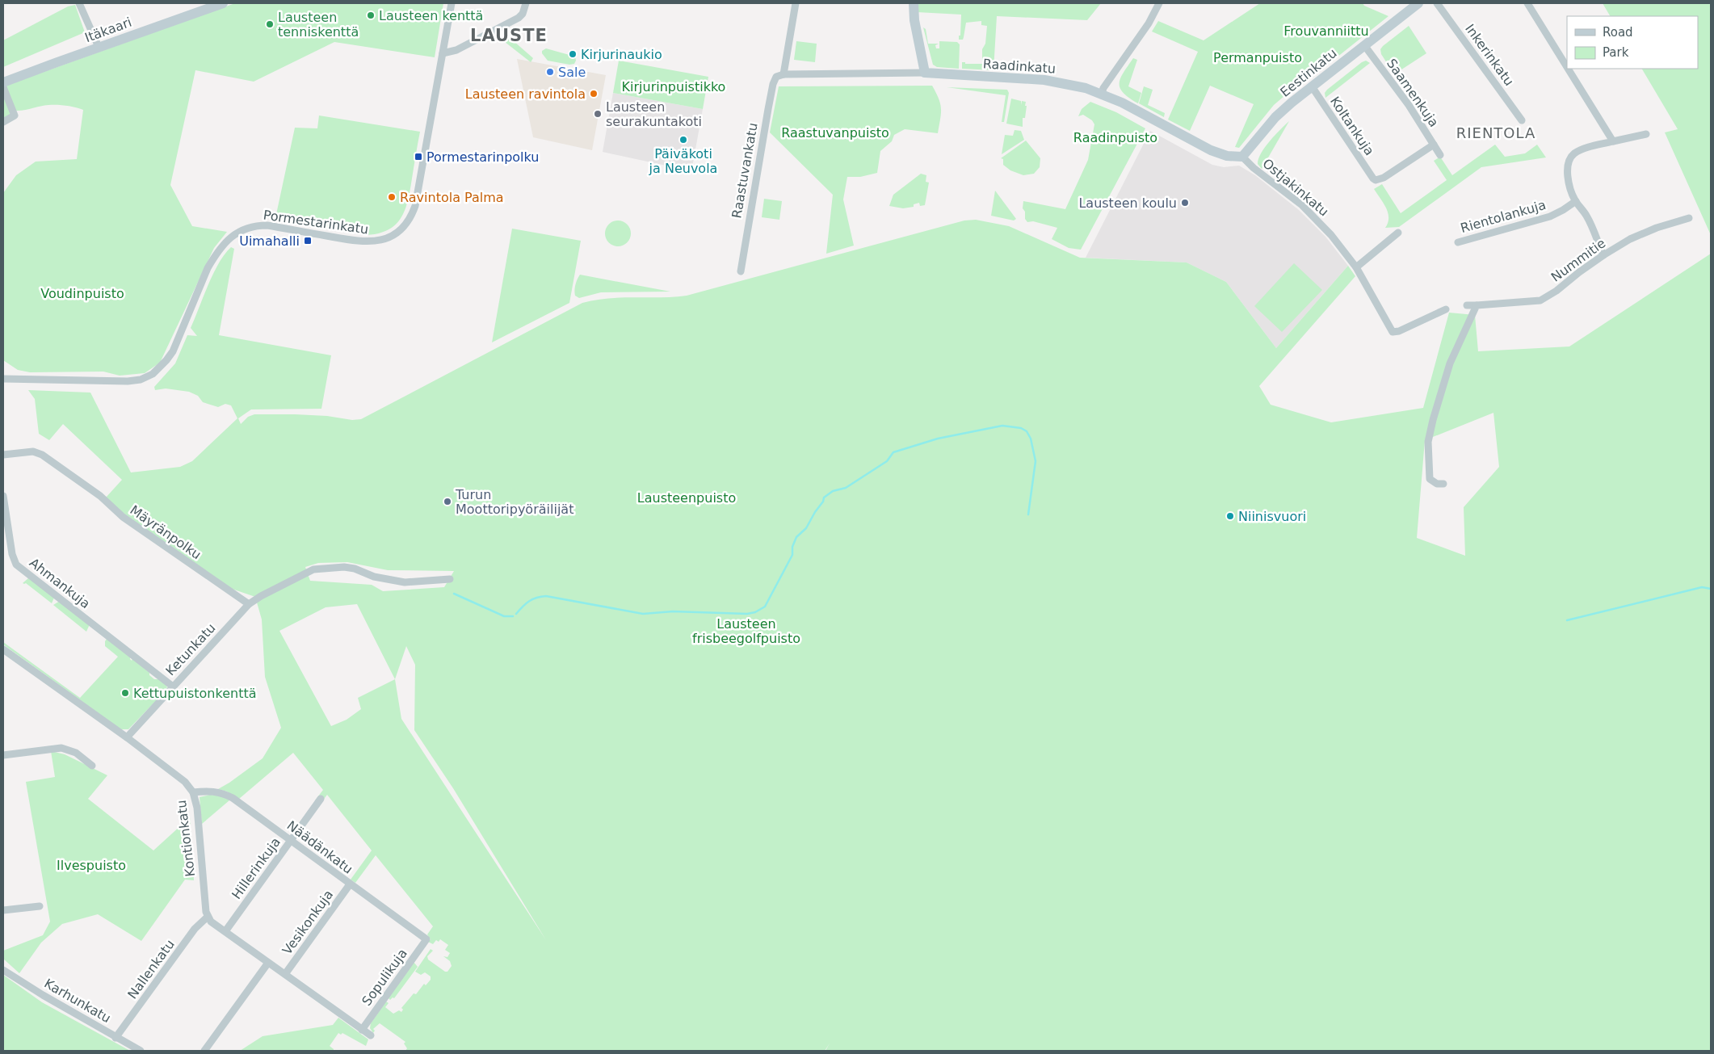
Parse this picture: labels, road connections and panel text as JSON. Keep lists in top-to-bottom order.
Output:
{
  "streets": {
    "street": [
      "Itäkaari",
      "Inkerinkatu",
      "Raadinkatu",
      "Eestinkatu",
      "Saamenkuja",
      "Koltankuja",
      "Raastuvankatu",
      "Ostjakinkatu",
      "Rientolankuja",
      "Pormestarinkatu",
      "Nummitie",
      "Mäyränpolku",
      "Ahmankuja",
      "Ketunkatu",
      "Kontionkatu",
      "Näädänkatu",
      "Hillerinkuja",
      "Vesikonkuja",
      "Nallenkatu",
      "Sopulikuja",
      "Karhunkatu"
    ]
  },
  "crossings": [
    ["Raadinkatu", "Eestinkatu"],
    ["Raadinkatu", "Raastuvankatu"],
    ["Raadinkatu", "Ostjakinkatu"],
    ["Eestinkatu", "Saamenkuja"],
    ["Eestinkatu", "Koltankuja"],
    ["Eestinkatu", "Ostjakinkatu"],
    ["Saamenkuja", "Koltankuja"],
    ["Mäyränpolku", "Ketunkatu"],
    ["Ahmankuja", "Ketunkatu"],
    ["Ketunkatu", "Kontionkatu"],
    ["Kontionkatu", "Näädänkatu"],
    ["Kontionkatu", "Nallenkatu"],
    ["Näädänkatu", "Hillerinkuja"],
    ["Näädänkatu", "Vesikonkuja"],
    ["Näädänkatu", "Sopulikuja"],
    ["Nallenkatu", "Karhunkatu"]
  ],
  "districts": ["LAUSTE", "RIENTOLA"],
  "parks": [
    "Frouvanniittu",
    "Permanpuisto",
    "Kirjurinpuistikko",
    "Raastuvanpuisto",
    "Raadinpuisto",
    "Voudinpuisto",
    "Lausteenpuisto",
    "Lausteen frisbeegolfpuisto",
    "Ilvespuisto"
  ],
  "places": {
    "other": [
      "Lausteen kenttä",
      "Lausteen tenniskenttä",
      "Kirjurinaukio",
      "Sale",
      "Lausteen ravintola",
      "Lausteen seurakuntakoti",
      "Päiväkoti ja Neuvola",
      "Ravintola Palma",
      "Lausteen koulu",
      "Turun Moottoripyöräilijät",
      "Niinisvuori",
      "Kettupuistonkenttä"
    ],
    "transit": ["Pormestarinpolku", "Uimahalli"]
  },
  "legend": ["Road", "Park"]
}
